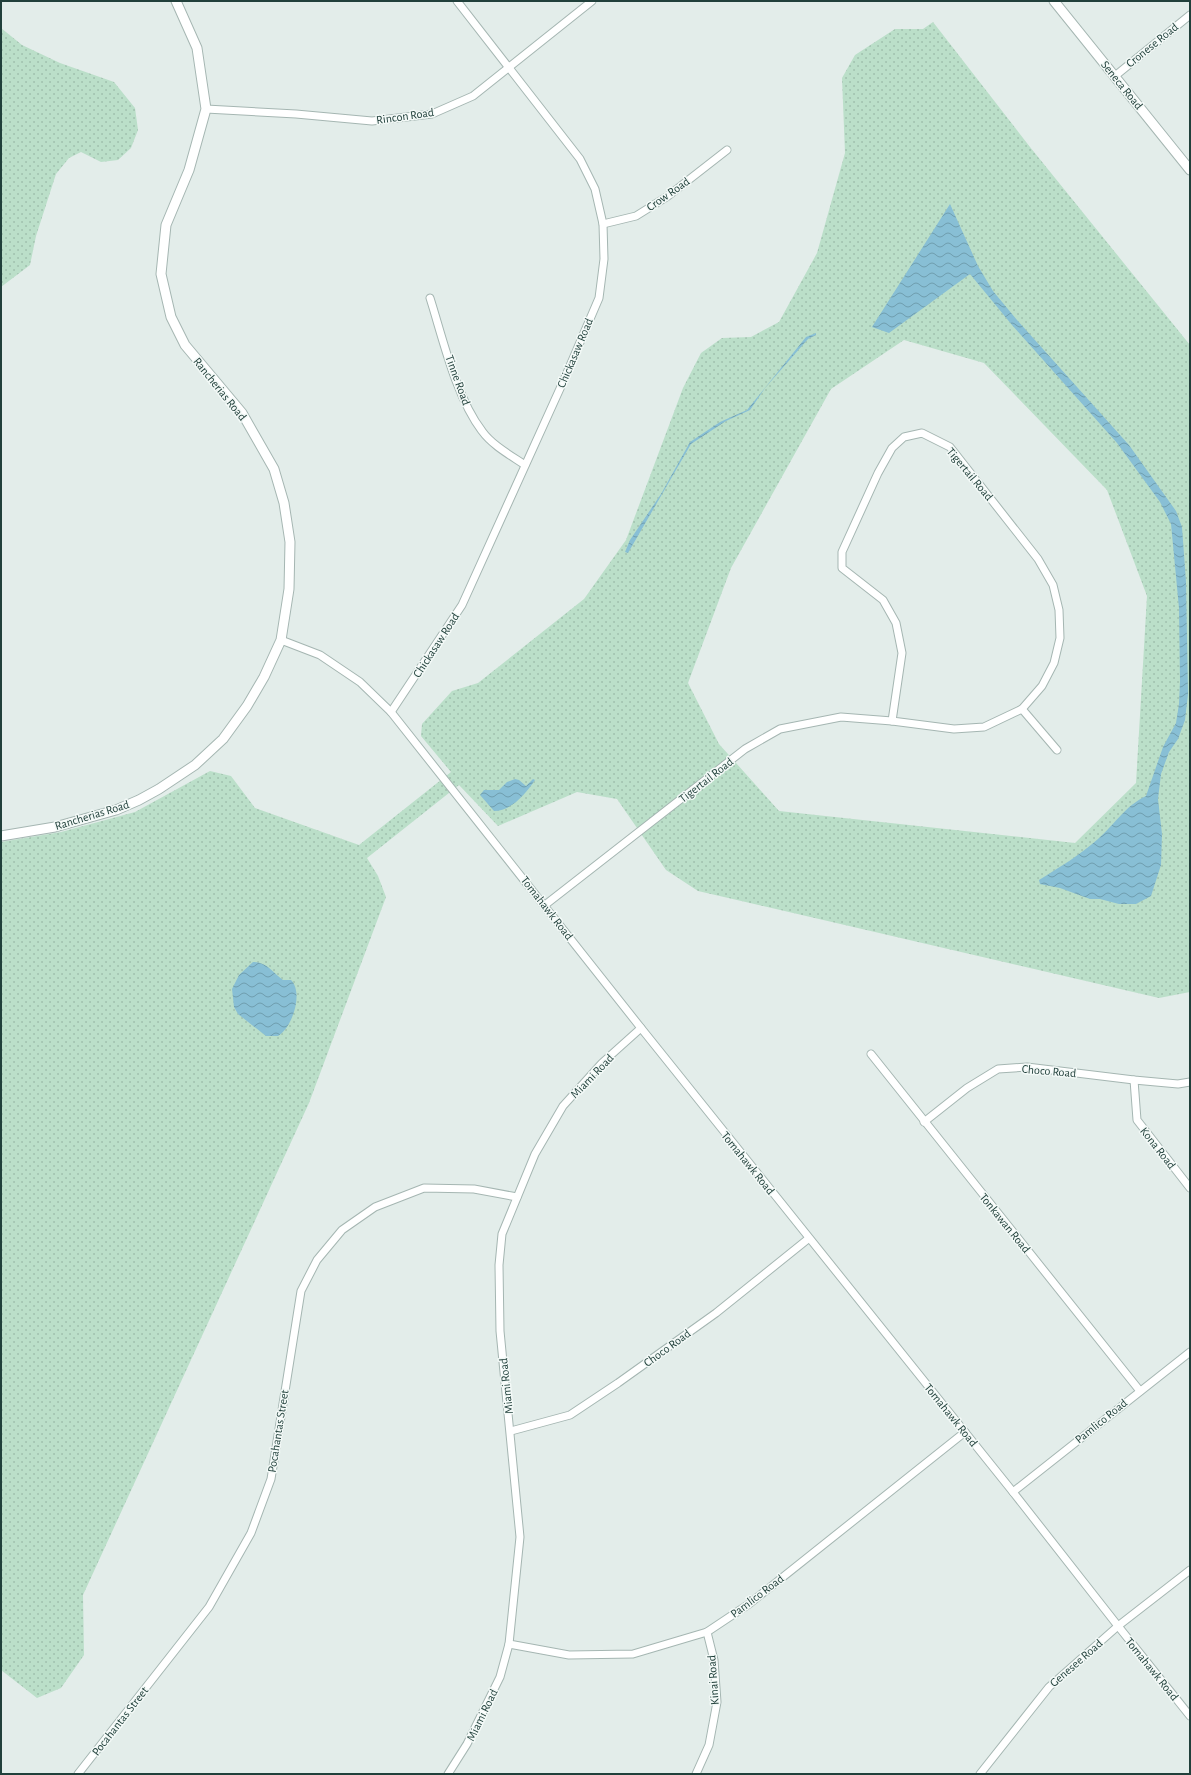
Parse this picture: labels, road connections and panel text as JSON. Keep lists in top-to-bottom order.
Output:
{
  "streets": {
    "street": [
      "Cronese Road",
      "Seneca Road",
      "Rincon Road",
      "Crow Road",
      "Chickasaw Road",
      "Tinne Road",
      "Rancherias Road",
      "Tigertail Road",
      "Tomahawk Road",
      "Choco Road",
      "Miami Road",
      "Kona Road",
      "Tonkawan Road",
      "Pamlico Road",
      "Pocahantas Street",
      "Genesee Road",
      "Kinai Road"
    ]
  },
  "crossings": [
    ["Cronese Road", "Seneca Road"],
    ["Rincon Road", "Chickasaw Road"],
    ["Rincon Road", "Rancherias Road"],
    ["Crow Road", "Chickasaw Road"],
    ["Chickasaw Road", "Tinne Road"],
    ["Chickasaw Road", "Tomahawk Road"],
    ["Rancherias Road", "Tomahawk Road"],
    ["Tigertail Road", "Tomahawk Road"],
    ["Tomahawk Road", "Choco Road"],
    ["Tomahawk Road", "Miami Road"],
    ["Tomahawk Road", "Pamlico Road"],
    ["Tomahawk Road", "Genesee Road"],
    ["Choco Road", "Miami Road"],
    ["Choco Road", "Kona Road"],
    ["Choco Road", "Tonkawan Road"],
    ["Miami Road", "Pamlico Road"],
    ["Miami Road", "Pocahantas Street"],
    ["Tonkawan Road", "Pamlico Road"],
    ["Pamlico Road", "Kinai Road"]
  ]
}
